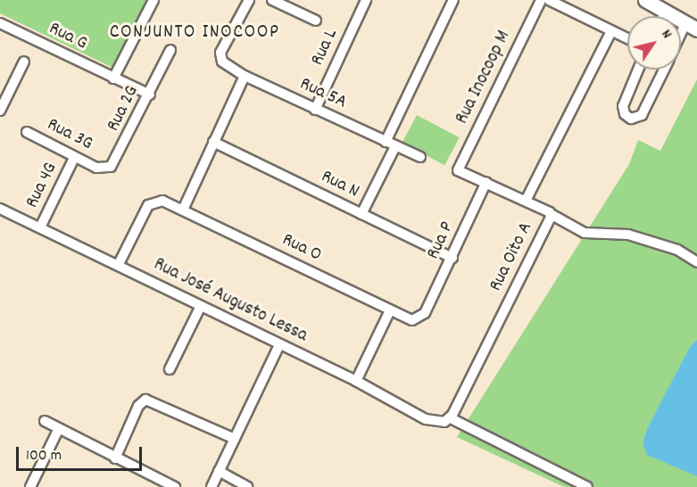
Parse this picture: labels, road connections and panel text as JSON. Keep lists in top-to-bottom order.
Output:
{
  "streets": {
    "street": [
      "Rua G",
      "Rua L",
      "Rua Inocoop M",
      "Rua 5A",
      "Rua 2G",
      "Rua 3G",
      "Rua N",
      "Rua 4G",
      "Rua P",
      "Rua O",
      "Rua Oito A",
      "Rua José Augusto Lessa"
    ]
  },
  "crossings": [
    ["Rua G", "Rua 2G"],
    ["Rua L", "Rua 5A"],
    ["Rua Inocoop M", "Rua P"],
    ["Rua 2G", "Rua 3G"],
    ["Rua 3G", "Rua 4G"],
    ["Rua N", "Rua P"],
    ["Rua 4G", "Rua José Augusto Lessa"],
    ["Rua P", "Rua O"],
    ["Rua O", "Rua José Augusto Lessa"],
    ["Rua Oito A", "Rua José Augusto Lessa"]
  ],
  "districts": ["CONJUNTO INOCOOP"],
  "scale_bar": "100 m",
  "north": "top right"
}
